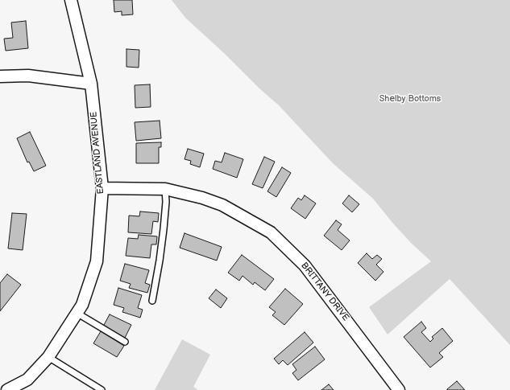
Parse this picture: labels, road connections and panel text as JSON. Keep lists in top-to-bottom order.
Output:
{
  "streets": {
    "street": ["EASTLAND AVENUE", "BRITTANY DRIVE"]
  },
  "crossings": [
    ["EASTLAND AVENUE", "BRITTANY DRIVE"]
  ],
  "parks": ["Shelby Bottoms"]
}
